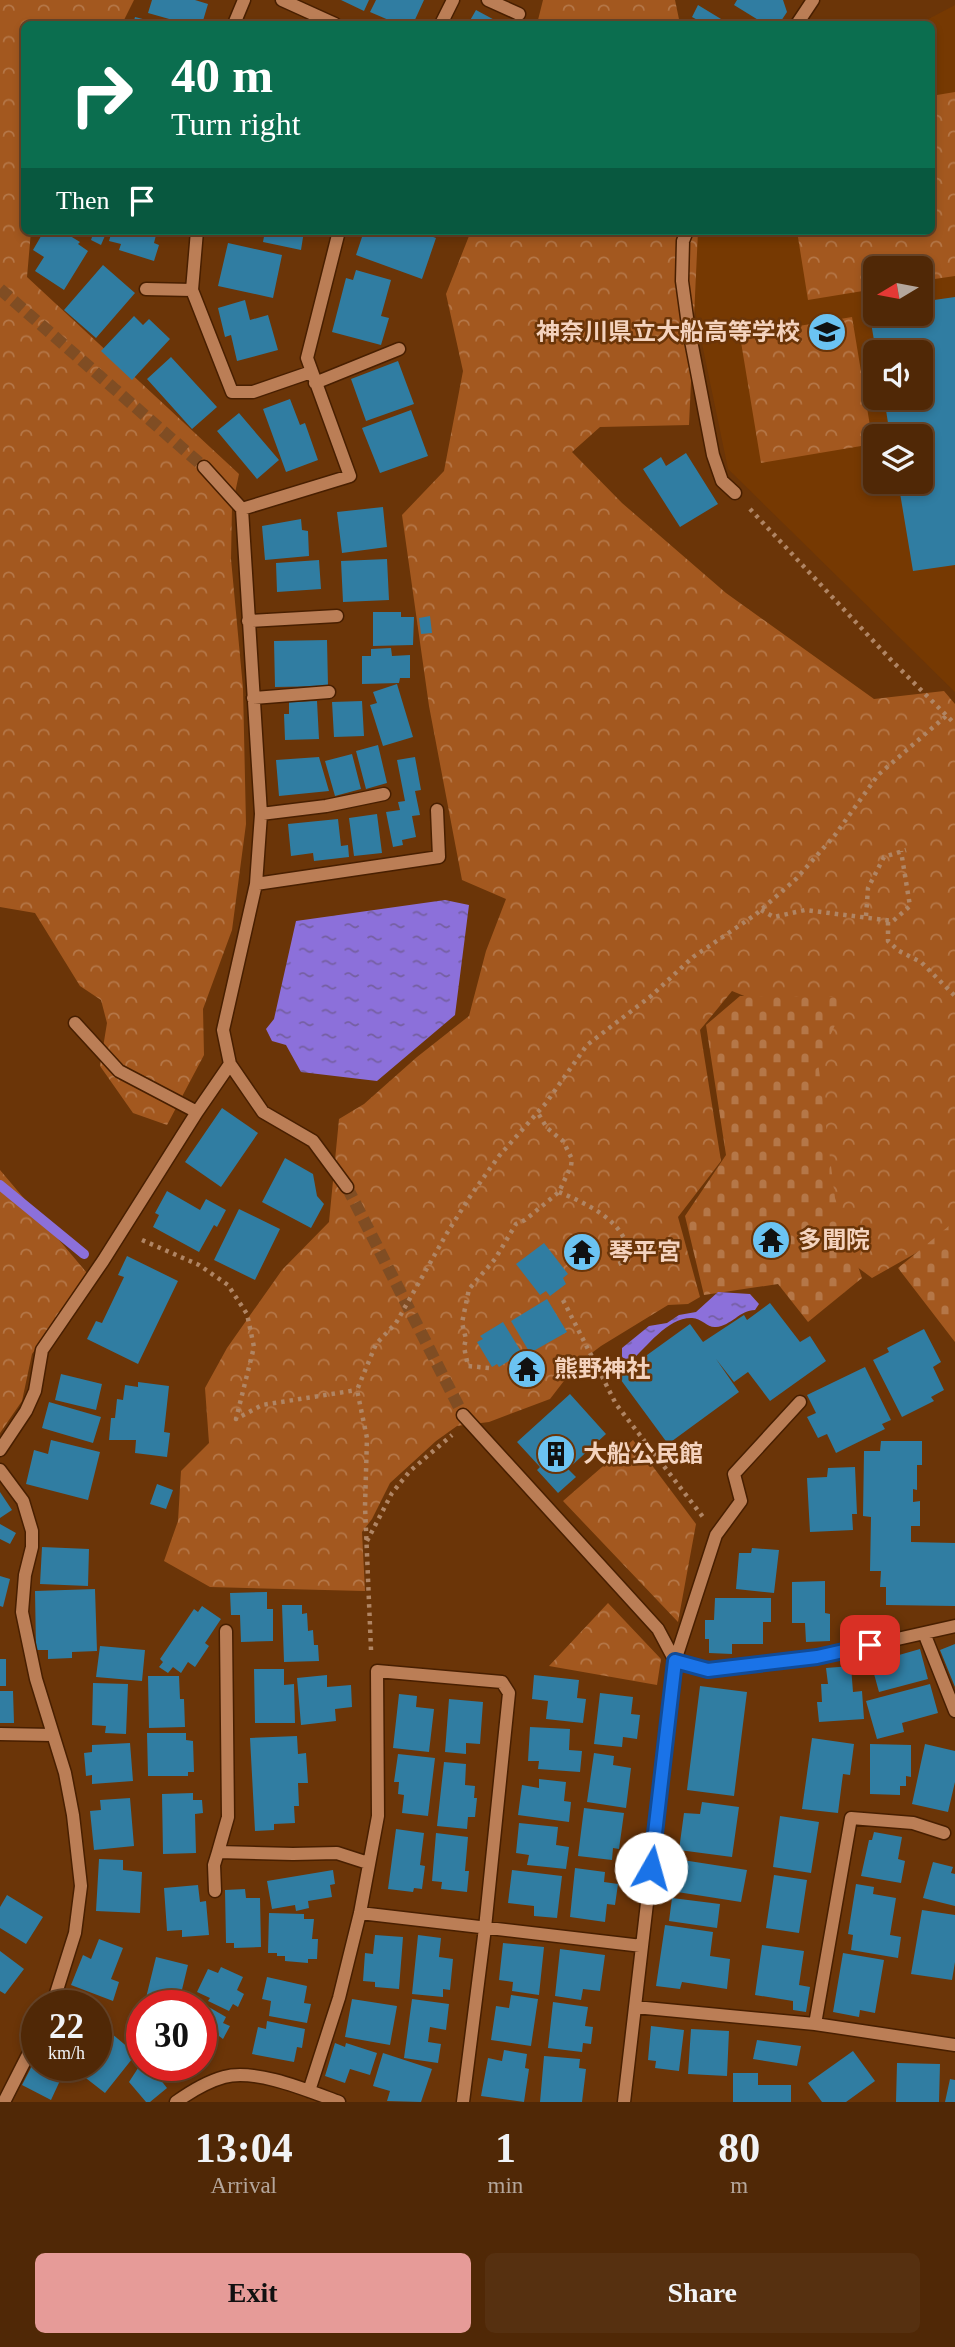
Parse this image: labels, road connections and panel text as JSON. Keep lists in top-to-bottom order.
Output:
{
  "places": {
    "school or university": ["神奈川県立大船高等学校"],
    "temple": ["多聞院", "琴平宮", "熊野神社"],
    "building": ["大船公民館"]
  },
  "north": "left",
  "page": {
    "turn": ["40 m", "Turn right"],
    "then": "Then",
    "speed": "22 km/h",
    "limit": "30",
    "eta": [
      "13:04",
      "Arrival",
      "1",
      "min",
      "80",
      "m"
    ],
    "buttons": ["Exit", "Share"]
  }
}
